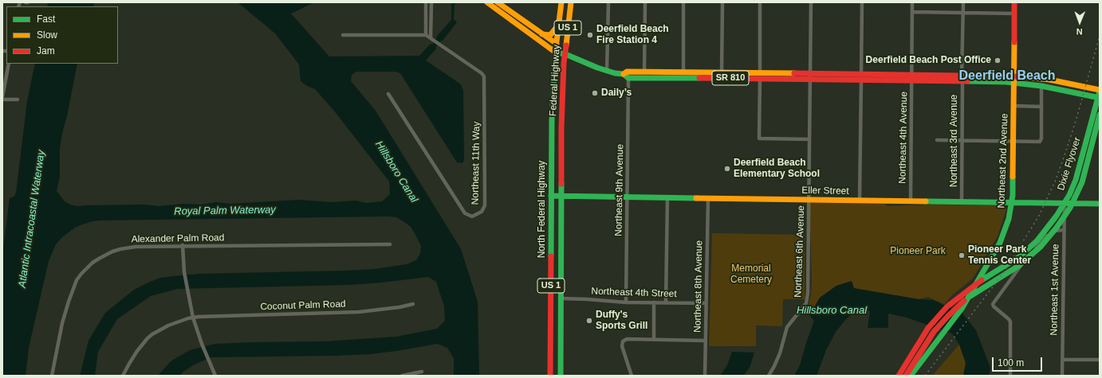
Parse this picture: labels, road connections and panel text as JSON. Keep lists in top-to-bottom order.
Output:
{
  "streets": {
    "main road": [
      "US 1",
      "SR 810",
      "Federal Highway",
      "Northeast 2nd Avenue",
      "Dixie Flyover",
      "Eller Street",
      "North Federal Highway"
    ],
    "street": [
      "Northeast 4th Avenue",
      "Northeast 3rd Avenue",
      "Northeast 11th Way",
      "Northeast 9th Avenue",
      "Alexander Palm Road",
      "Northeast 6th Avenue",
      "Northeast 8th Avenue",
      "Northeast 1st Avenue",
      "Northeast 4th Street",
      "Coconut Palm Road"
    ]
  },
  "crossings": [
    ["SR 810", "Federal Highway"],
    ["SR 810", "Northeast 4th Avenue"],
    ["SR 810", "Northeast 3rd Avenue"],
    ["SR 810", "Northeast 2nd Avenue"],
    ["SR 810", "Dixie Flyover"],
    ["SR 810", "Northeast 9th Avenue"],
    ["SR 810", "North Federal Highway"],
    ["SR 810", "Northeast 6th Avenue"],
    ["Federal Highway", "North Federal Highway"],
    ["Northeast 4th Avenue", "Eller Street"],
    ["Northeast 3rd Avenue", "Eller Street"],
    ["Northeast 2nd Avenue", "Eller Street"],
    ["Northeast 9th Avenue", "Eller Street"],
    ["Northeast 9th Avenue", "Northeast 4th Street"],
    ["Eller Street", "North Federal Highway"],
    ["Eller Street", "Northeast 6th Avenue"],
    ["Eller Street", "Northeast 8th Avenue"],
    ["Eller Street", "Northeast 1st Avenue"],
    ["North Federal Highway", "Northeast 4th Street"],
    ["Northeast 8th Avenue", "Northeast 4th Street"]
  ],
  "districts": ["Deerfield Beach"],
  "water": ["Hillsboro Canal", "Royal Palm Waterway", "Atlantic Intracoastal Waterway"],
  "parks": ["Pioneer Park", "Memorial Cemetery"],
  "places": [
    "Deerfield Beach Fire Station 4",
    "Deerfield Beach Post Office",
    "Daily’s",
    "Deerfield Beach Elementary School",
    "Pioneer Park Tennis Center",
    "Duffy's Sports Grill"
  ],
  "legend": ["Fast", "Slow", "Jam"],
  "scale_bar": "100 m",
  "north": "bottom"
}
